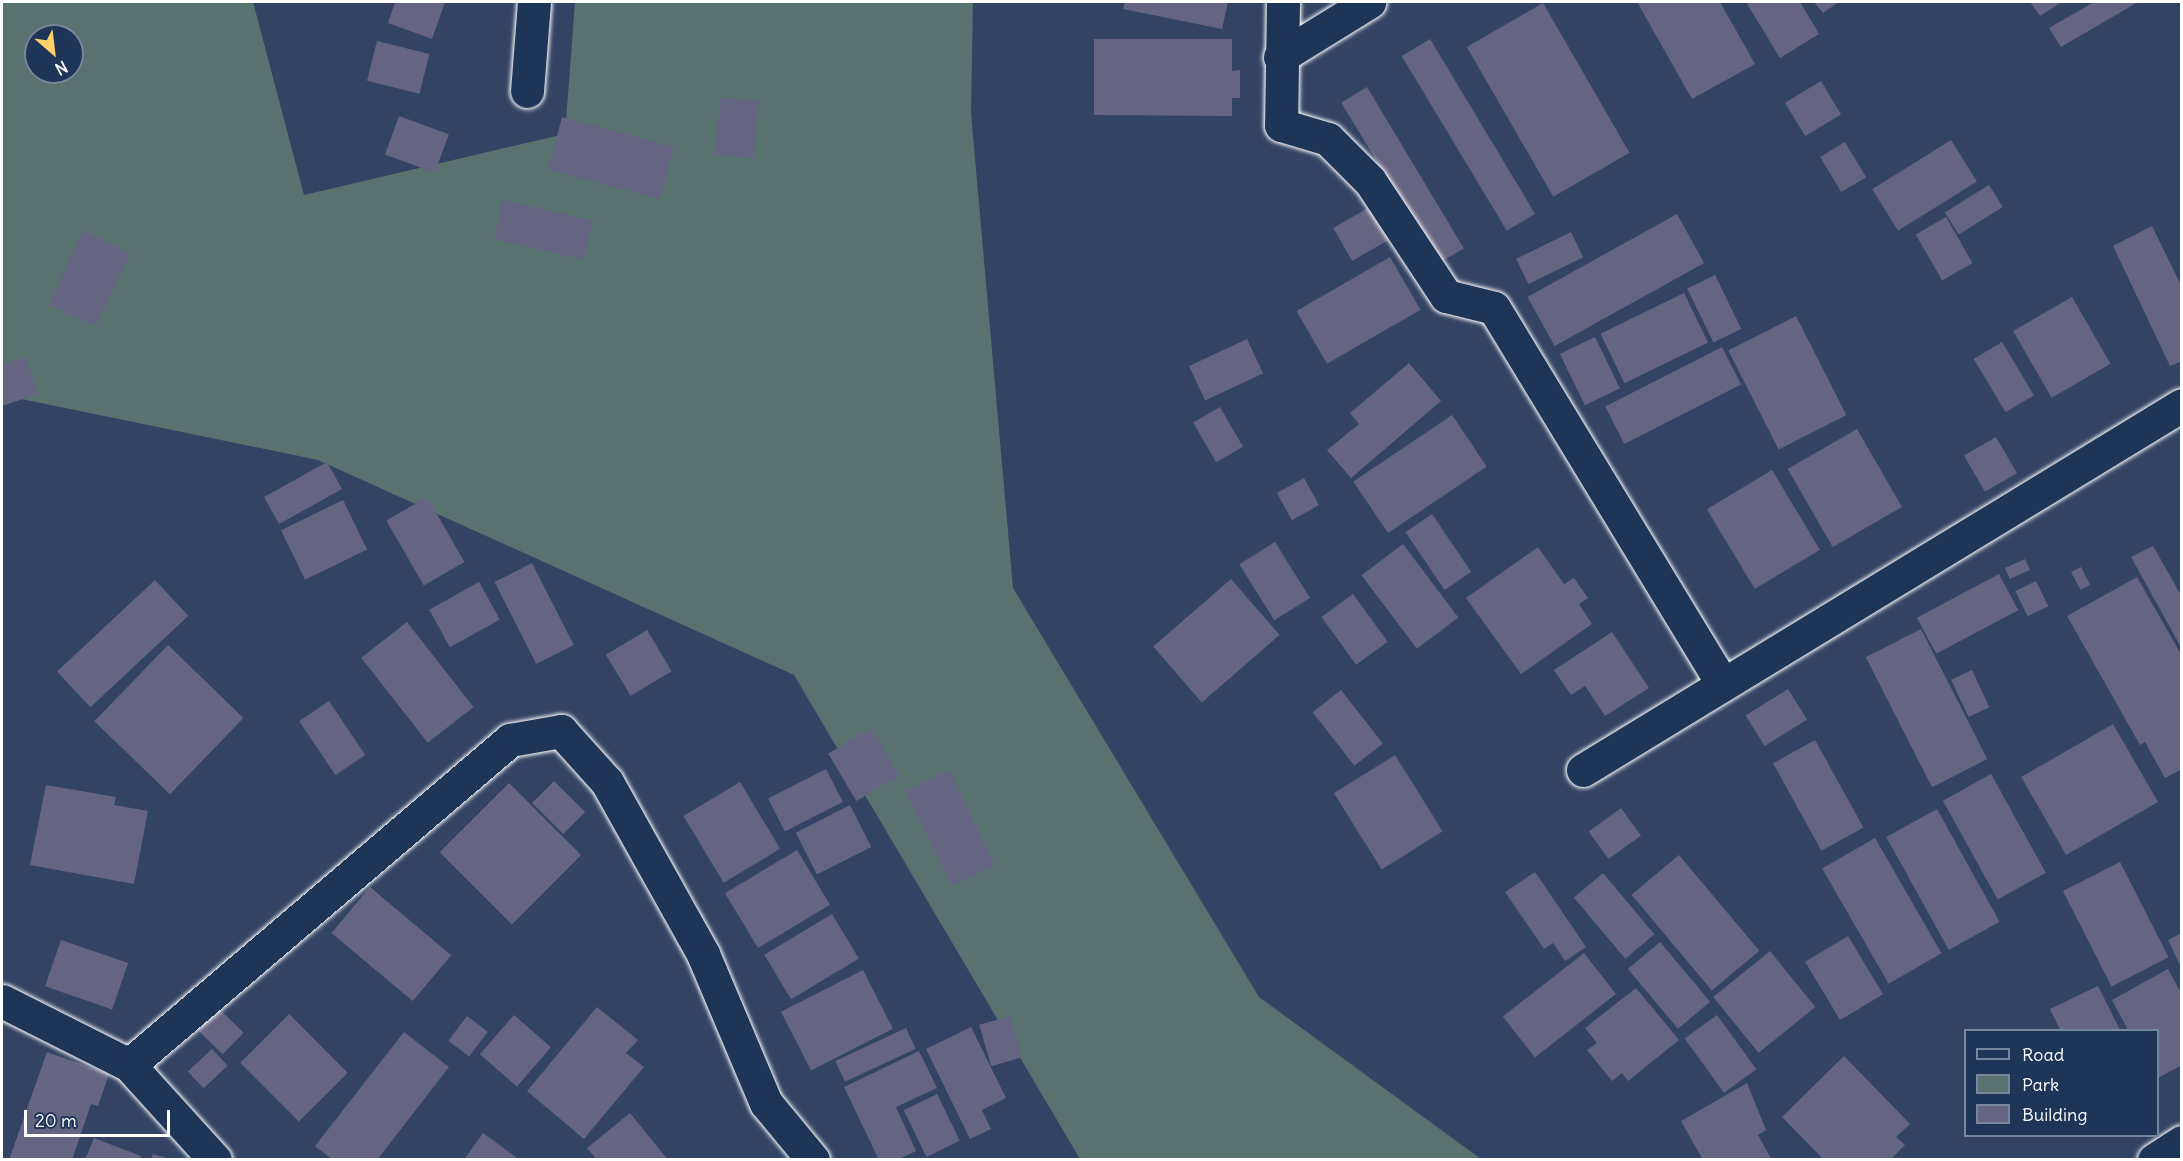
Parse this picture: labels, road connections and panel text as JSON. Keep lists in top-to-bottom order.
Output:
{
  "legend": ["Road", "Park", "Building"],
  "scale_bar": "20 m",
  "north": "bottom right"
}
